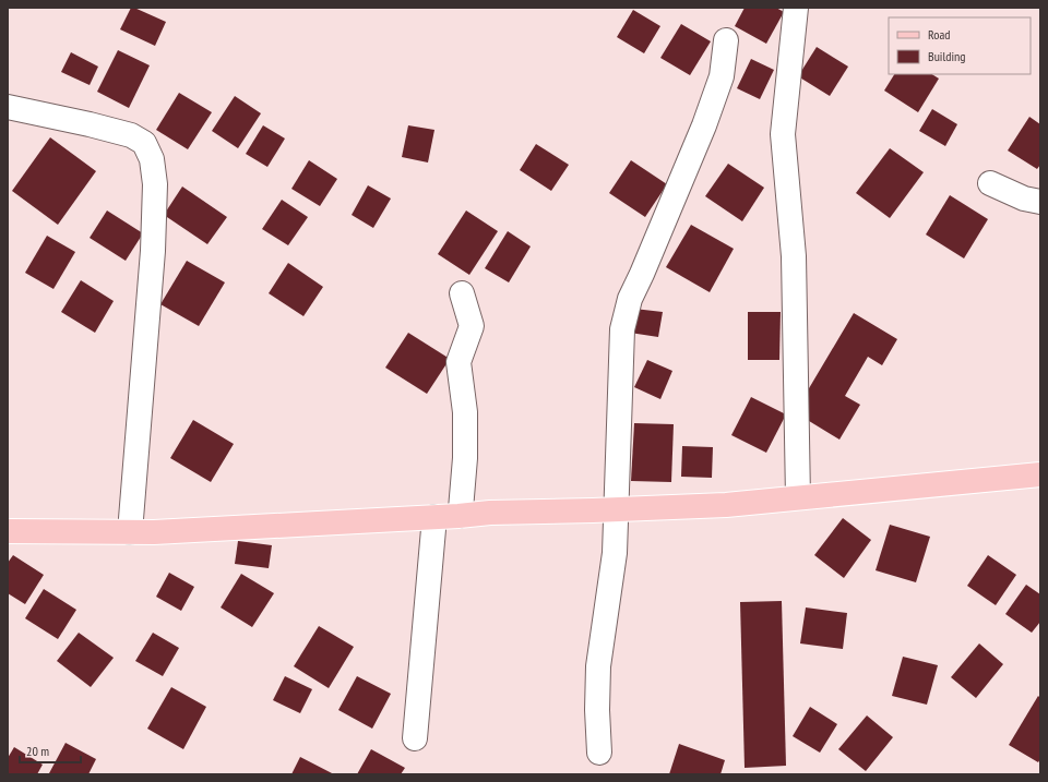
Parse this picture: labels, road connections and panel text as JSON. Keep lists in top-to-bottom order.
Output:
{
  "legend": ["Road", "Building"],
  "scale_bar": "20 m"
}
